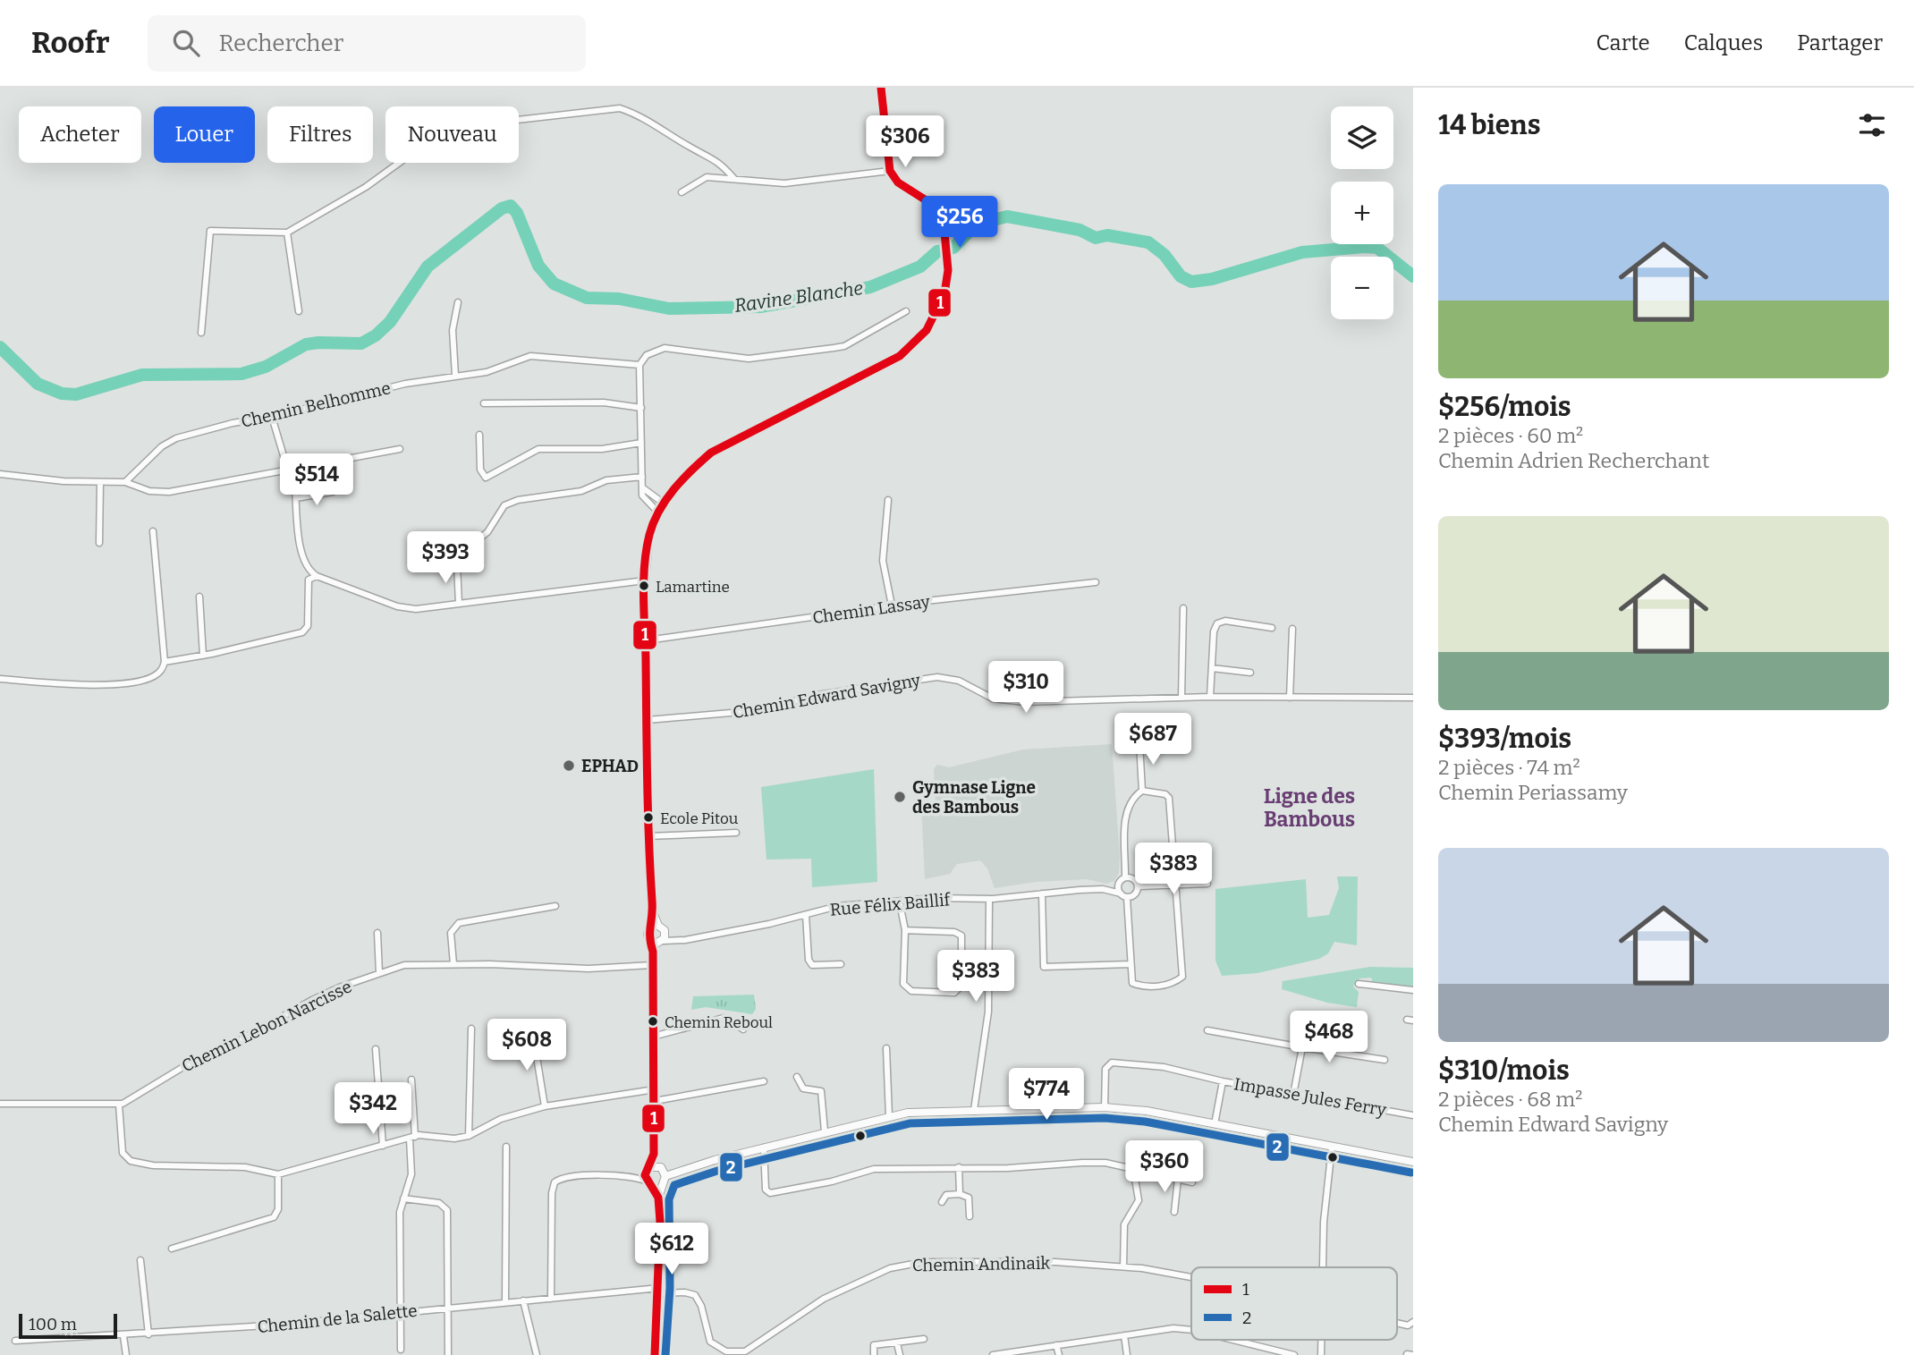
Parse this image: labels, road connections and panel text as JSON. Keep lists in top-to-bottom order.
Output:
{
  "streets": {
    "street": [
      "Chemin Belhomme",
      "Chemin Lassay",
      "Chemin Edward Savigny",
      "Rue Félix Baillif",
      "Chemin Lebon Narcisse",
      "Impasse Jules Ferry",
      "Chemin Andinaik",
      "Chemin de la Salette"
    ]
  },
  "crossings": [
    ["Chemin Andinaik", "Chemin de la Salette"]
  ],
  "districts": ["Ligne des Bambous"],
  "water": ["Ravine Blanche"],
  "places": [
    "Lamartine",
    "EPHAD",
    "Gymnase Ligne des Bambous",
    "Ecole Pitou",
    "Chemin Reboul"
  ],
  "lines": ["transit line 1", "transit line 2"],
  "legend": ["1", "2"],
  "scale_bar": "100 m",
  "page": {
    "header": "Roofr",
    "search": "Rechercher",
    "nav": ["Carte", "Calques", "Partager"],
    "heading": "14 biens",
    "map_buttons": ["+", "−"],
    "chip": [
      "Acheter",
      "Louer",
      "Filtres",
      "Nouveau"
    ],
    "price": [
      "$306",
      "$256",
      "$514",
      "$393",
      "$310",
      "$687",
      "$383",
      "$383",
      "$468",
      "$608",
      "$774",
      "$342",
      "$360",
      "$612"
    ],
    "list": [
      {
        "name": "$256/mois",
        "note": "2 pièces · 60 m² · Chemin Adrien Recherchant"
      },
      {
        "name": "$393/mois",
        "note": "2 pièces · 74 m² · Chemin Periassamy"
      },
      {
        "name": "$310/mois",
        "note": "2 pièces · 68 m² · Chemin Edward Savigny"
      }
    ],
    "scale": "100 m"
  }
}
